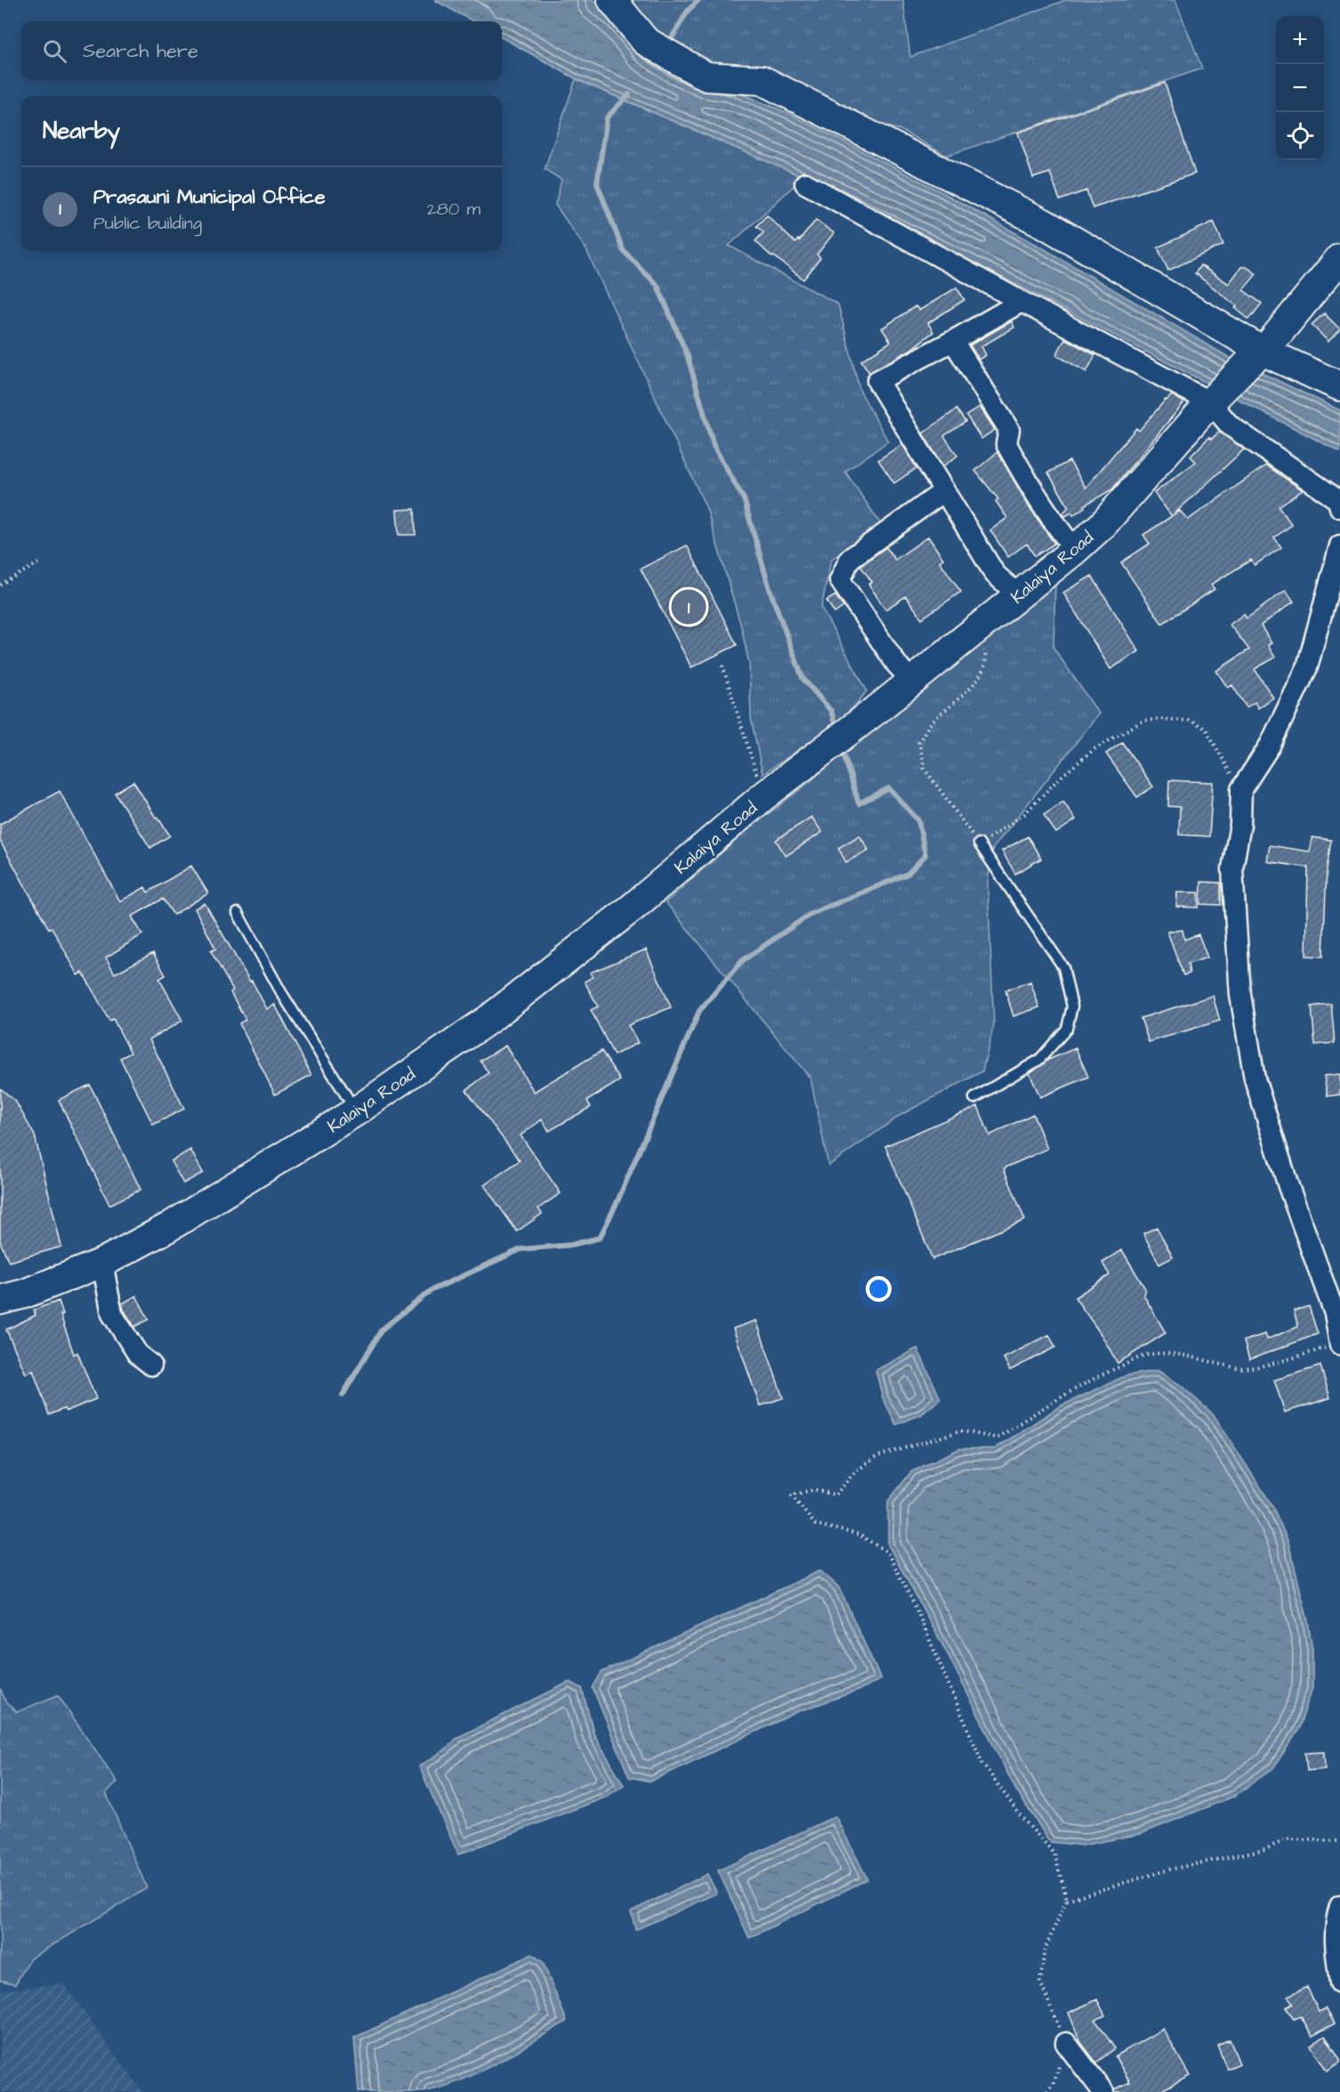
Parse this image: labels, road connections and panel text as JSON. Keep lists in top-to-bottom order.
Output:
{
  "streets": {
    "main road": ["Kalaiya Road"]
  },
  "page": {
    "map_buttons": ["+", "−"],
    "search": "Search here",
    "heading": "Nearby",
    "list": [
      {
        "mark": "1",
        "name": "Prasauni Municipal Office",
        "note": "Public building",
        "value": "280 m"
      }
    ],
    "pins": "1"
  }
}
